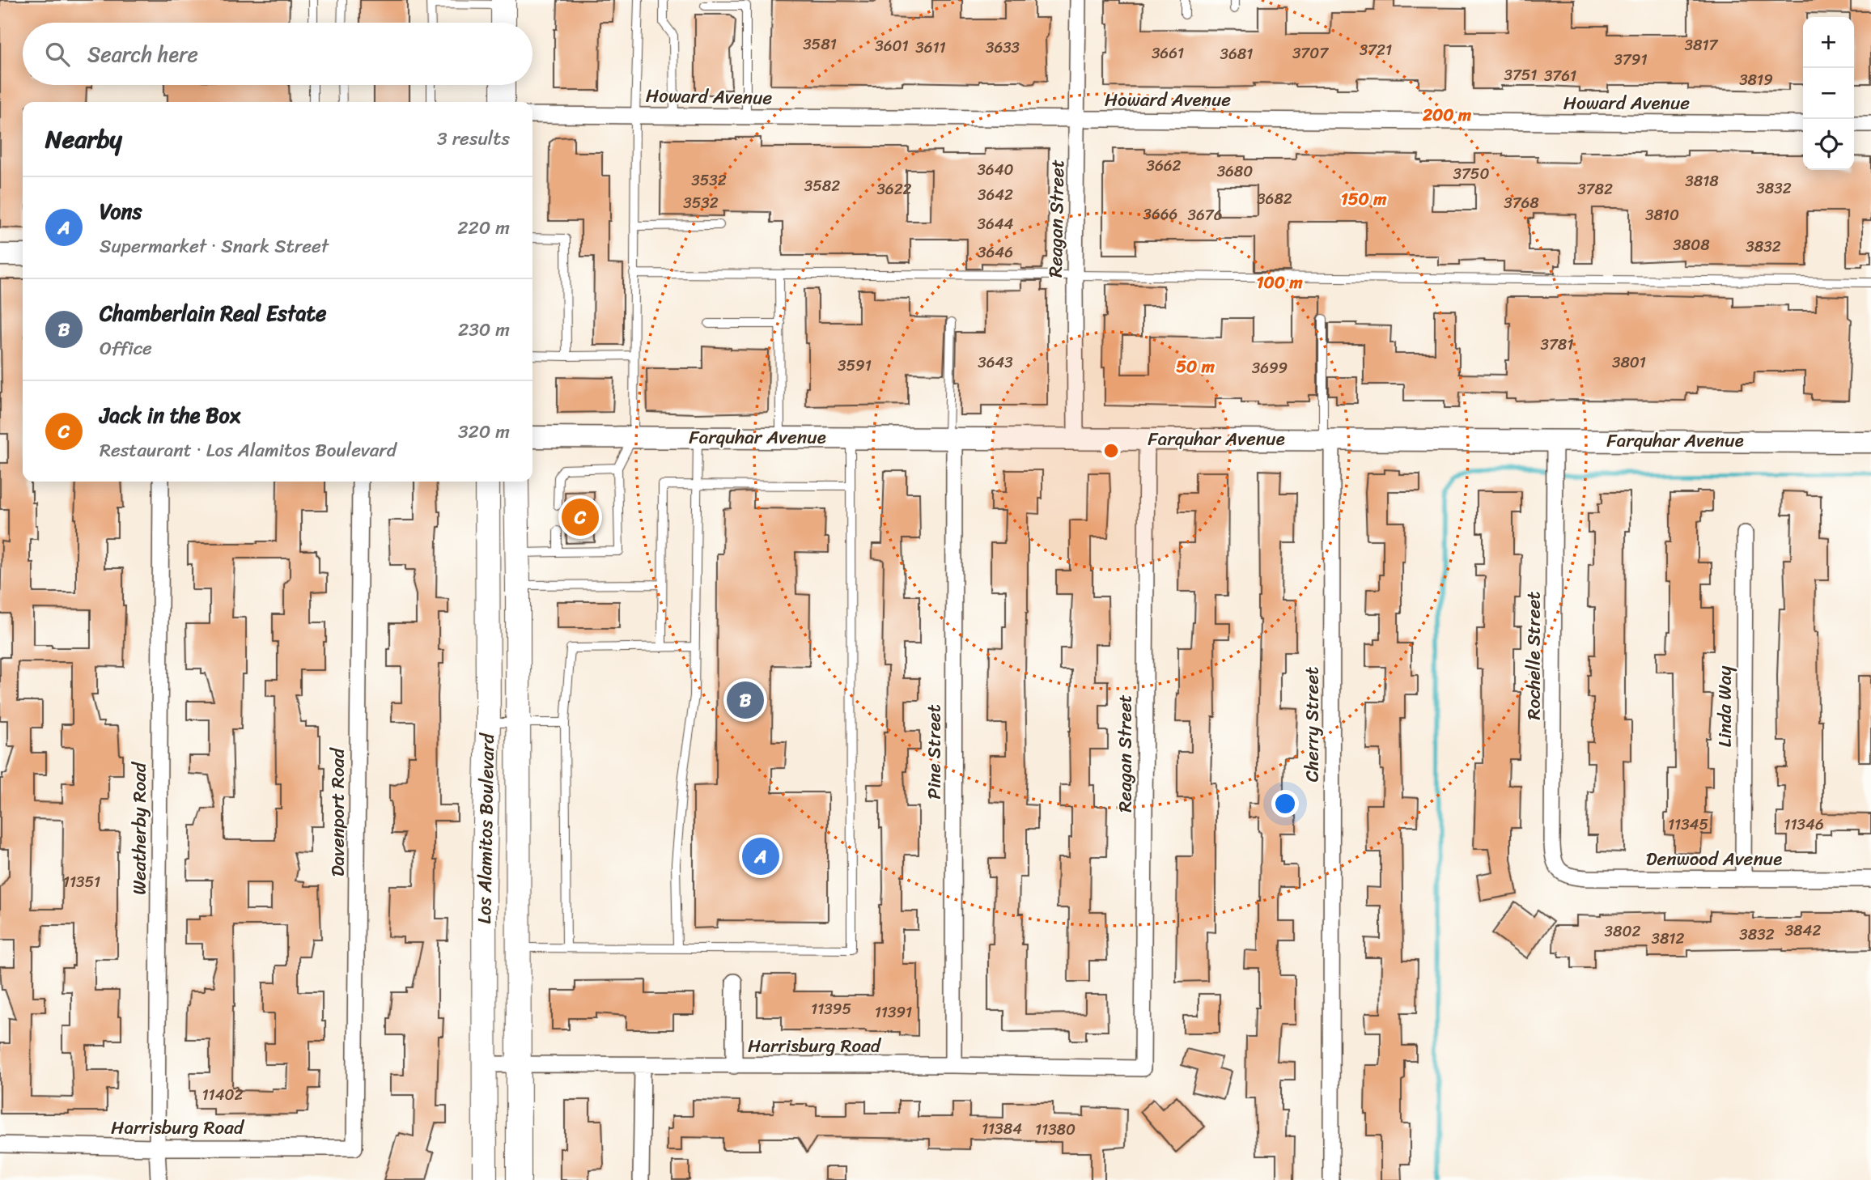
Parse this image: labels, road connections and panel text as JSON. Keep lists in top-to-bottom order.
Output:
{
  "streets": {
    "main road": ["Los Alamitos Boulevard"],
    "street": [
      "Howard Avenue",
      "Reagan Street",
      "Farquhar Avenue",
      "Rochelle Street",
      "Linda Way",
      "Cherry Street",
      "Pine Street",
      "Davenport Road",
      "Weatherby Road",
      "Denwood Avenue",
      "Harrisburg Road"
    ]
  },
  "crossings": [
    ["Howard Avenue", "Reagan Street"],
    ["Reagan Street", "Farquhar Avenue"],
    ["Reagan Street", "Harrisburg Road"],
    ["Farquhar Avenue", "Rochelle Street"],
    ["Farquhar Avenue", "Cherry Street"],
    ["Farquhar Avenue", "Pine Street"],
    ["Rochelle Street", "Denwood Avenue"],
    ["Linda Way", "Denwood Avenue"],
    ["Pine Street", "Harrisburg Road"],
    ["Davenport Road", "Harrisburg Road"],
    ["Weatherby Road", "Harrisburg Road"],
    ["Los Alamitos Boulevard", "Harrisburg Road"]
  ],
  "house_numbers": [
    "3581",
    "3817",
    "3601",
    "3611",
    "3633",
    "3721",
    "3661",
    "3707",
    "3681",
    "3791",
    "3751",
    "3761",
    "3819",
    "3662",
    "3640",
    "3680",
    "3750",
    "3532",
    "3818",
    "3582",
    "3832",
    "3622",
    "3782",
    "3642",
    "3682",
    "3532",
    "3768",
    "3666",
    "3676",
    "3810",
    "3644",
    "3808",
    "3832",
    "3646",
    "3781",
    "3643",
    "3801",
    "3591",
    "3699",
    "11345",
    "11346",
    "11351",
    "3842",
    "3802",
    "3832",
    "3812",
    "11395",
    "11391",
    "11402",
    "11384",
    "11380"
  ],
  "page": {
    "map_buttons": ["+", "−"],
    "search": "Search here",
    "heading": ["Nearby", "3 results"],
    "list": [
      {
        "mark": "A",
        "name": "Vons",
        "note": "Supermarket · Snark Street",
        "value": "220 m"
      },
      {
        "mark": "B",
        "name": "Chamberlain Real Estate",
        "note": "Office",
        "value": "230 m"
      },
      {
        "mark": "C",
        "name": "Jack in the Box",
        "note": "Restaurant · Los Alamitos Boulevard",
        "value": "320 m"
      }
    ],
    "pins": ["C", "B", "A"]
  },
  "rings": [
    "200 m",
    "150 m",
    "100 m",
    "50 m"
  ]
}
